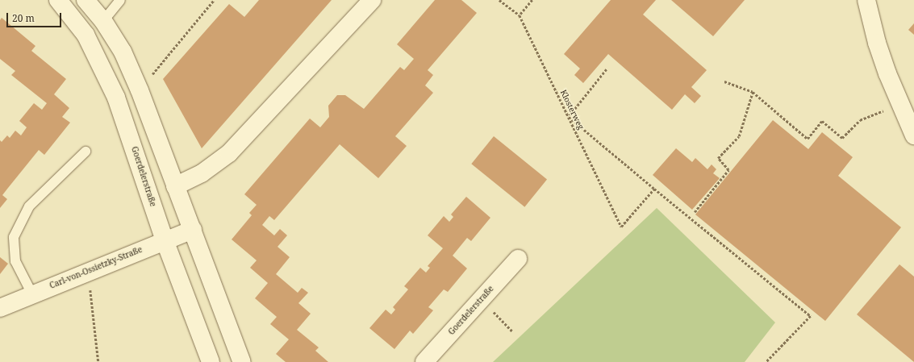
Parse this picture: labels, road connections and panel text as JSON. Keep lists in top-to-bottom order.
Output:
{
  "streets": {
    "street": ["Goerdelerstraße", "Carl-von-Ossietzky-Straße"],
    "path": ["Klosterweg"]
  },
  "crossings": [
    ["Goerdelerstraße", "Carl-von-Ossietzky-Straße"]
  ],
  "scale_bar": "20 m"
}
